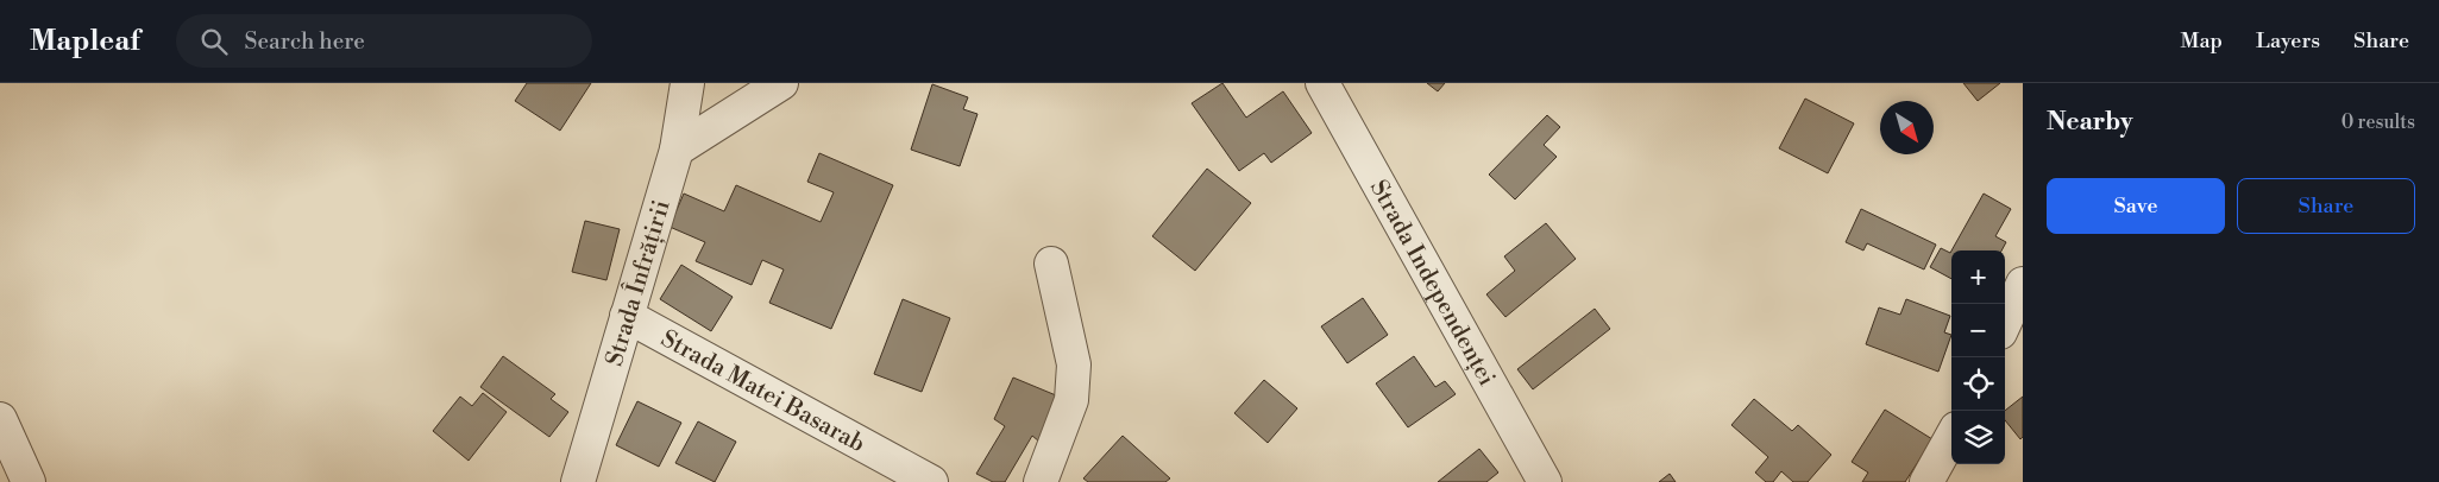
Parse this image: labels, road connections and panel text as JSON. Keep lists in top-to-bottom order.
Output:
{
  "streets": {
    "street": ["Strada Independenței", "Strada Înfrățirii", "Strada Matei Basarab"]
  },
  "crossings": [
    ["Strada Înfrățirii", "Strada Matei Basarab"]
  ],
  "north": "bottom right",
  "page": {
    "header": "Mapleaf",
    "search": "Search here",
    "nav": ["Map", "Layers", "Share"],
    "heading": ["Nearby", "0 results"],
    "buttons": ["Save", "Share"],
    "map_buttons": ["+", "−"]
  }
}
